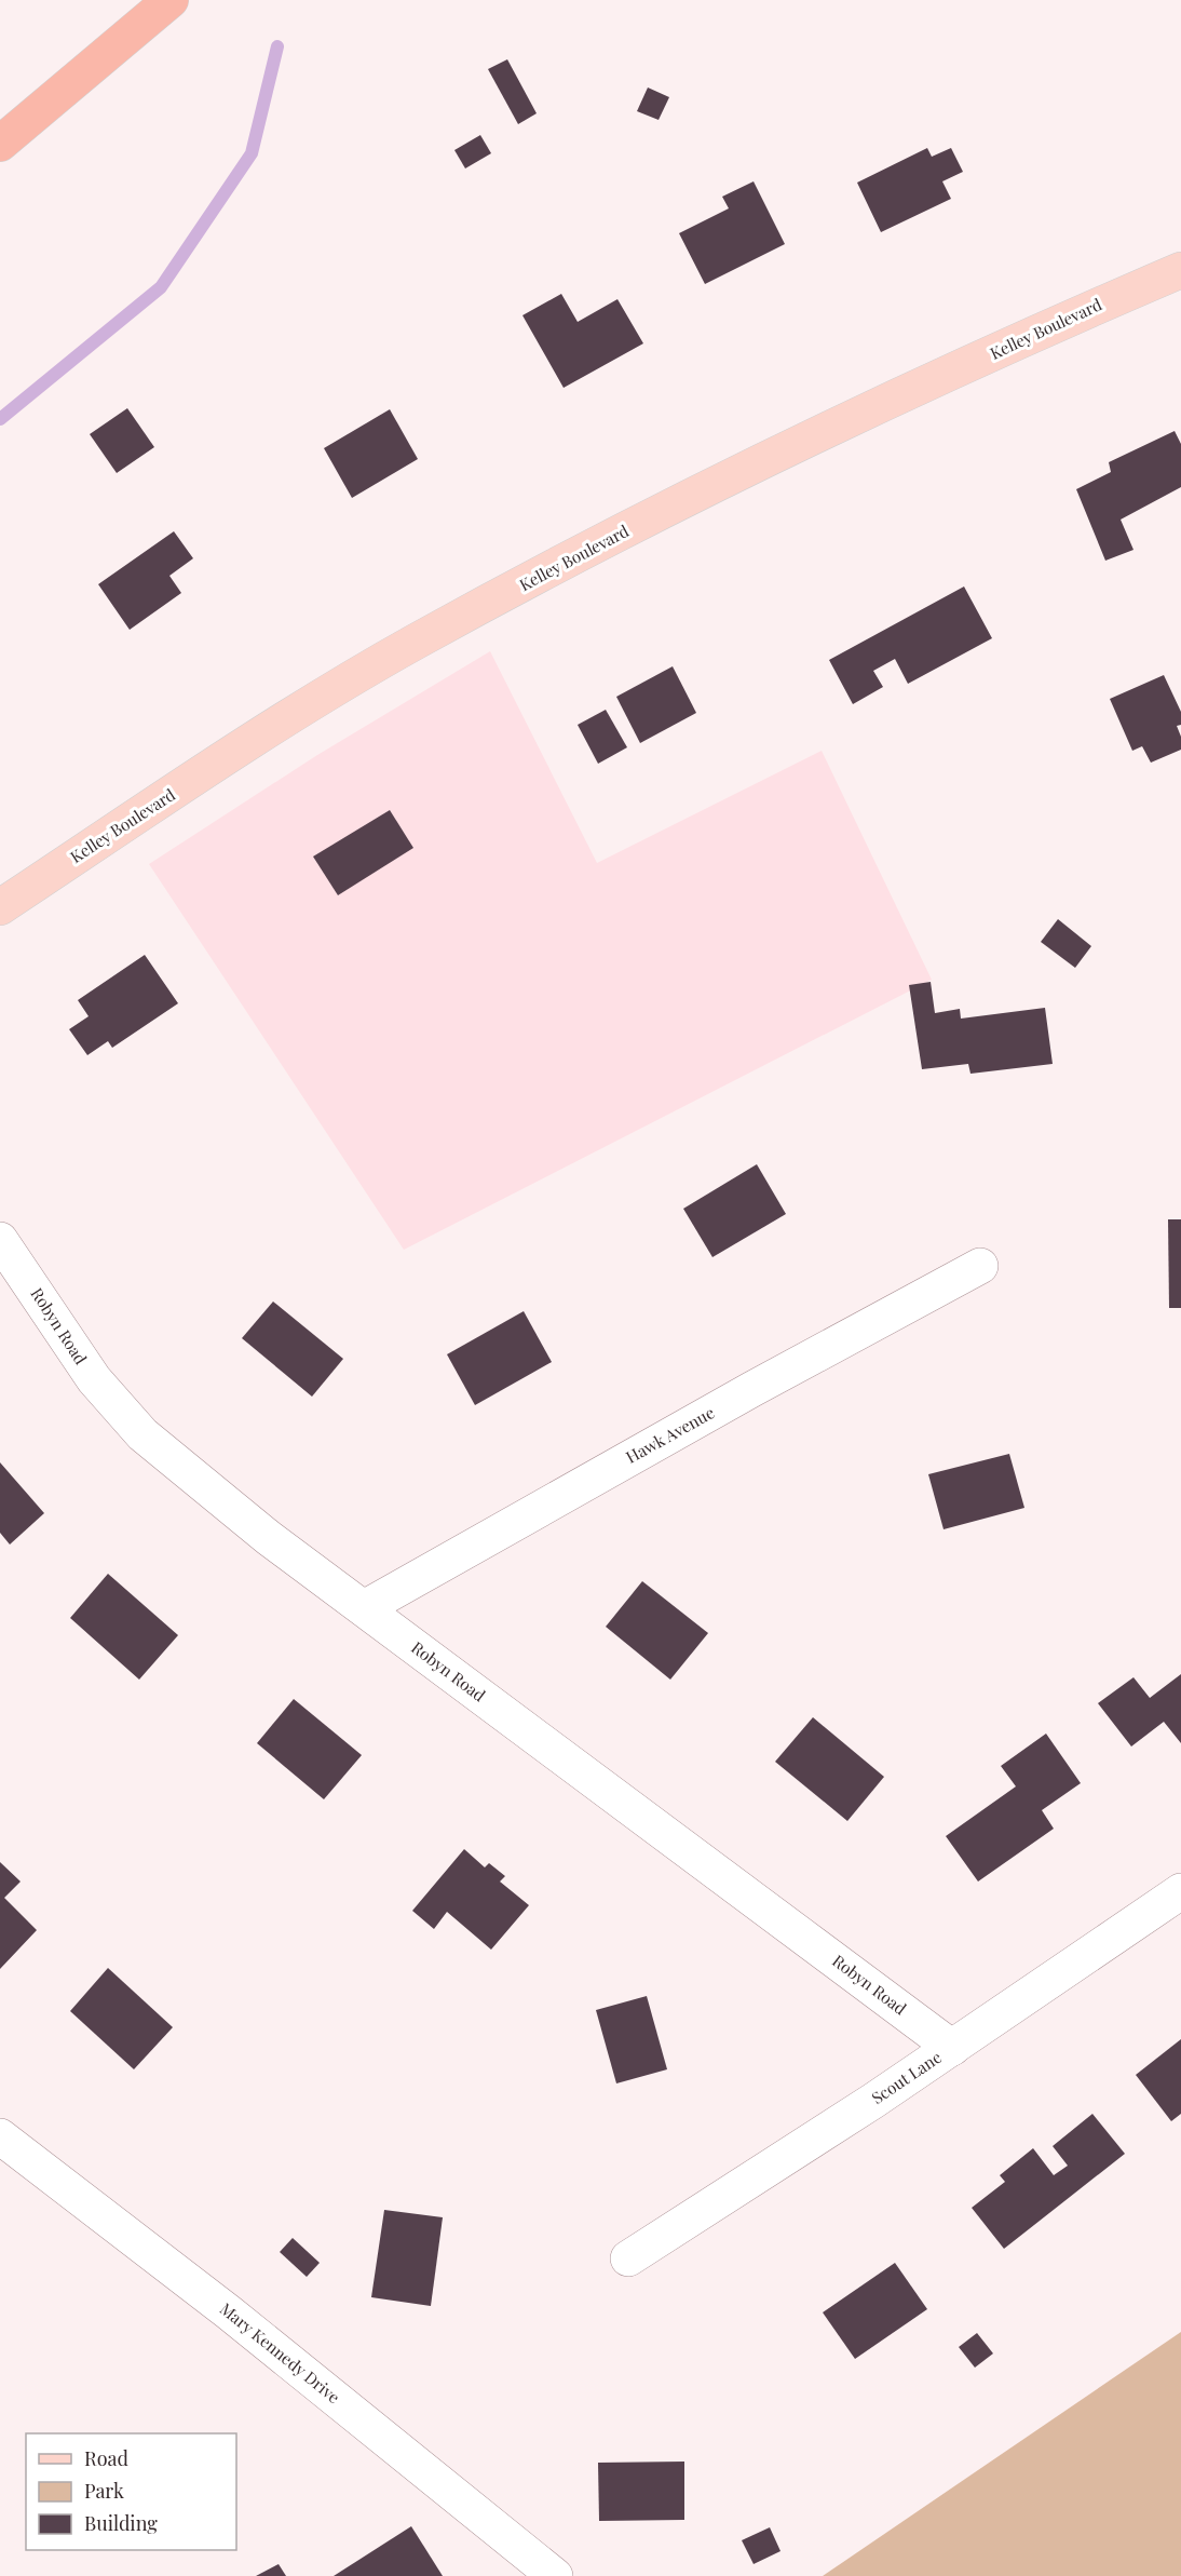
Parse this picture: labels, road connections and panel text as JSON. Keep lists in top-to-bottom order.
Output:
{
  "streets": {
    "main road": ["Kelley Boulevard"],
    "street": [
      "Robyn Road",
      "Hawk Avenue",
      "Scout Lane",
      "Mary Kennedy Drive"
    ]
  },
  "crossings": [
    ["Robyn Road", "Hawk Avenue"],
    ["Robyn Road", "Scout Lane"]
  ],
  "legend": ["Road", "Park", "Building"]
}
